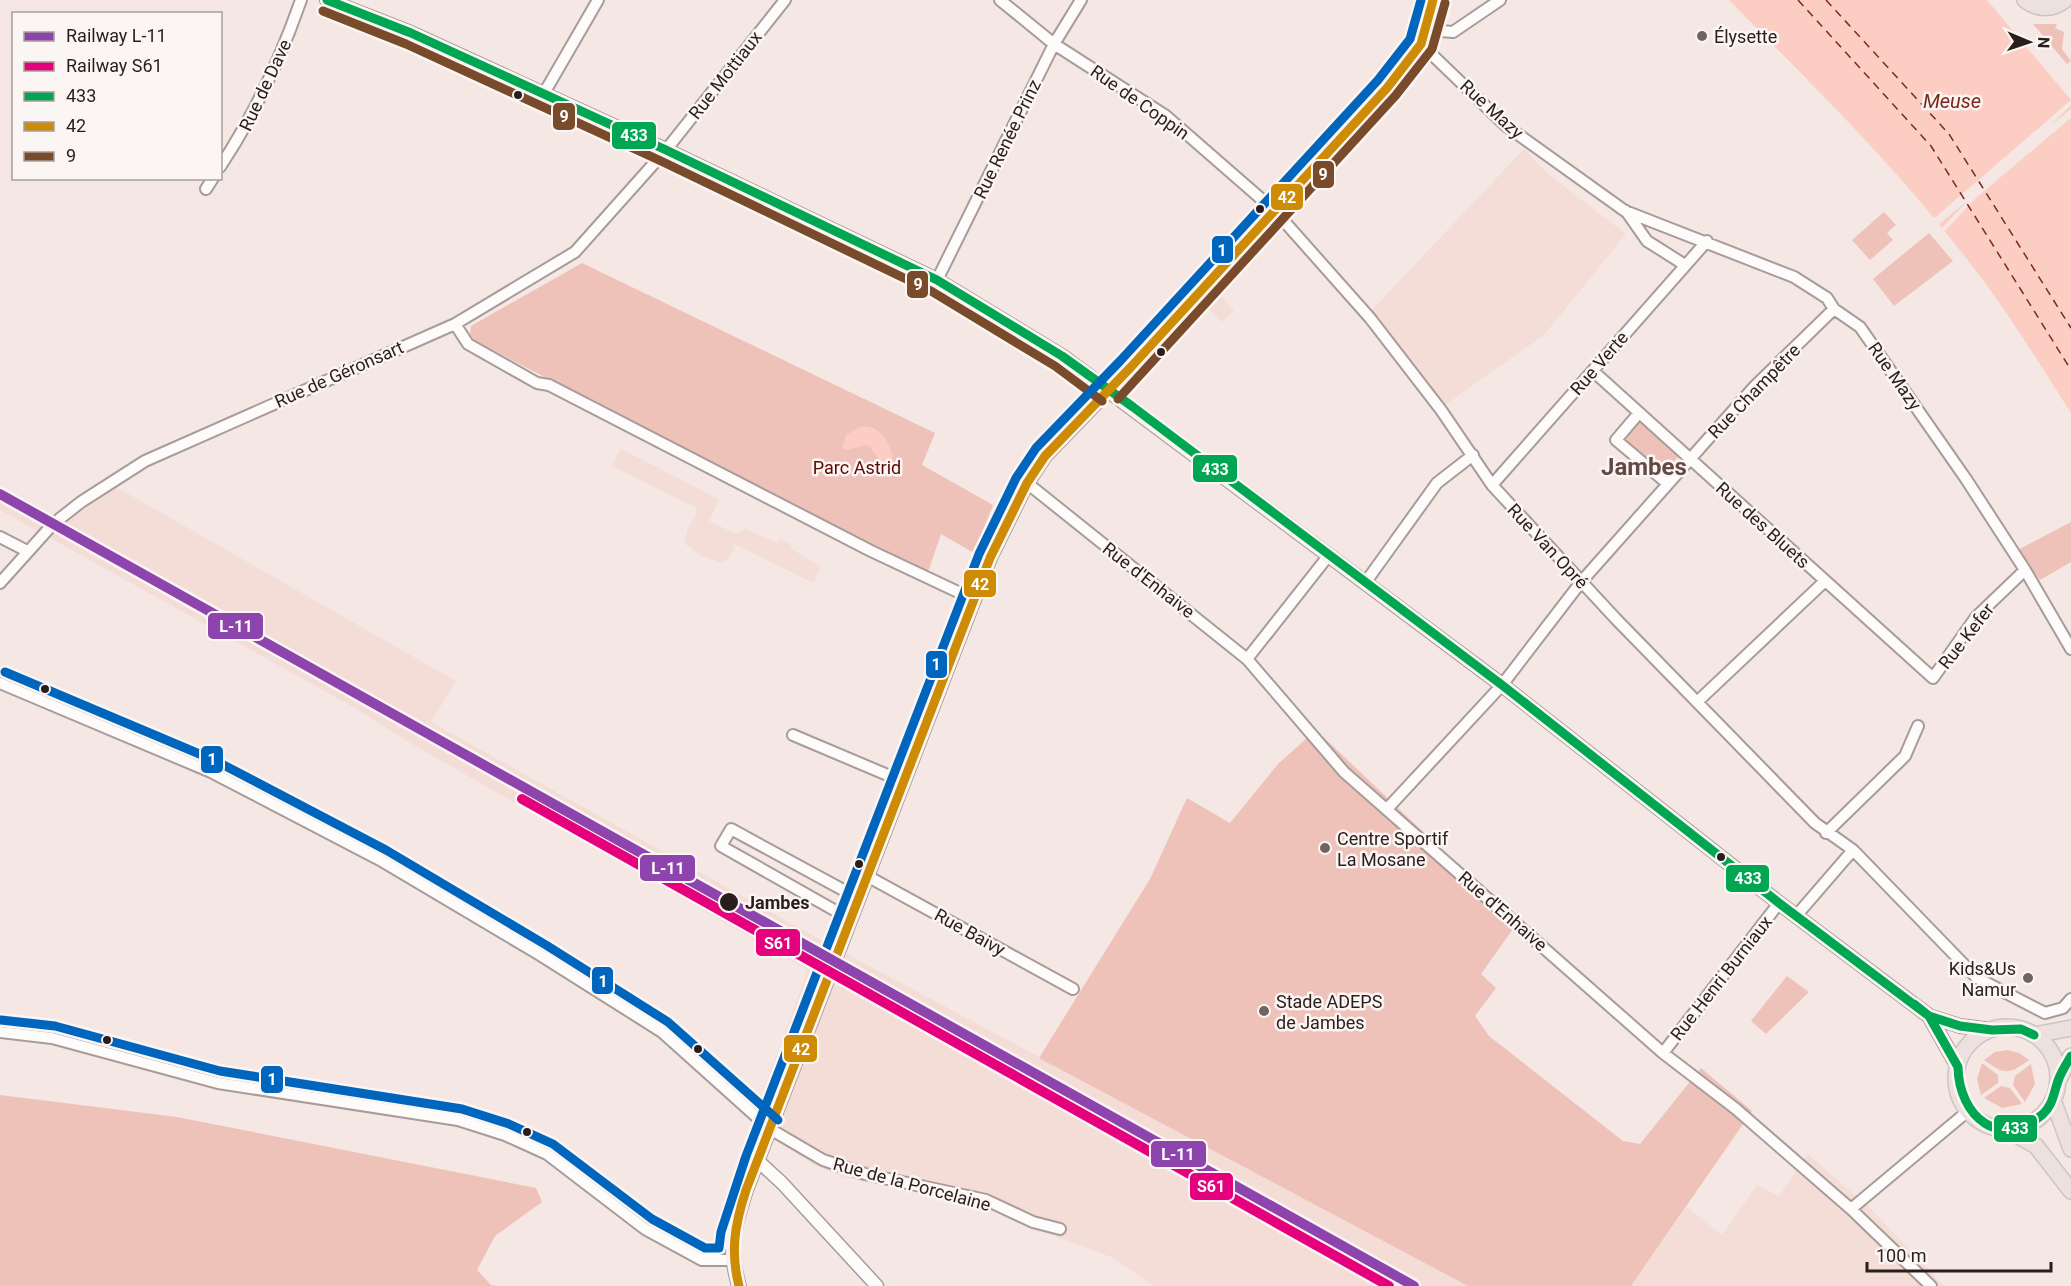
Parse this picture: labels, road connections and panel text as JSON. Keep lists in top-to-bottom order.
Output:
{
  "streets": {
    "street": [
      "Rue Mottiaux",
      "Rue de Dave",
      "Rue de Coppin",
      "Rue Mazy",
      "Rue Renée Prinz",
      "Rue Verte",
      "Rue de Géronsart",
      "Rue Champêtre",
      "Rue des Bluets",
      "Rue Van Opré",
      "Rue d'Enhaive",
      "Rue Kefer",
      "Rue Baivy",
      "Rue Henri Burniaux",
      "Rue de la Porcelaine"
    ]
  },
  "crossings": [
    ["Rue Mottiaux", "Rue de Géronsart"],
    ["Rue de Coppin", "Rue Renée Prinz"],
    ["Rue de Coppin", "Rue Van Opré"],
    ["Rue Mazy", "Rue Verte"],
    ["Rue Mazy", "Rue Champêtre"],
    ["Rue Mazy", "Rue Kefer"],
    ["Rue Verte", "Rue des Bluets"],
    ["Rue Verte", "Rue Van Opré"],
    ["Rue Champêtre", "Rue des Bluets"],
    ["Rue Champêtre", "Rue Van Opré"],
    ["Rue Champêtre", "Rue d'Enhaive"],
    ["Rue des Bluets", "Rue Kefer"],
    ["Rue Van Opré", "Rue Henri Burniaux"],
    ["Rue d'Enhaive", "Rue Henri Burniaux"]
  ],
  "districts": ["Jambes"],
  "water": ["Meuse"],
  "parks": ["Parc Astrid"],
  "places": [
    "Élysette",
    "Centre Sportif La Mosane",
    "Jambes",
    "Kids&Us Namur",
    "Stade ADEPS de Jambes"
  ],
  "lines": [
    "transit line 433",
    "transit line 42",
    "transit line 1",
    "transit line 9",
    "rail line L-11",
    "rail line S61"
  ],
  "legend": [
    "Railway L-11",
    "Railway S61",
    "433",
    "42",
    "9"
  ],
  "scale_bar": "100 m",
  "north": "right"
}
